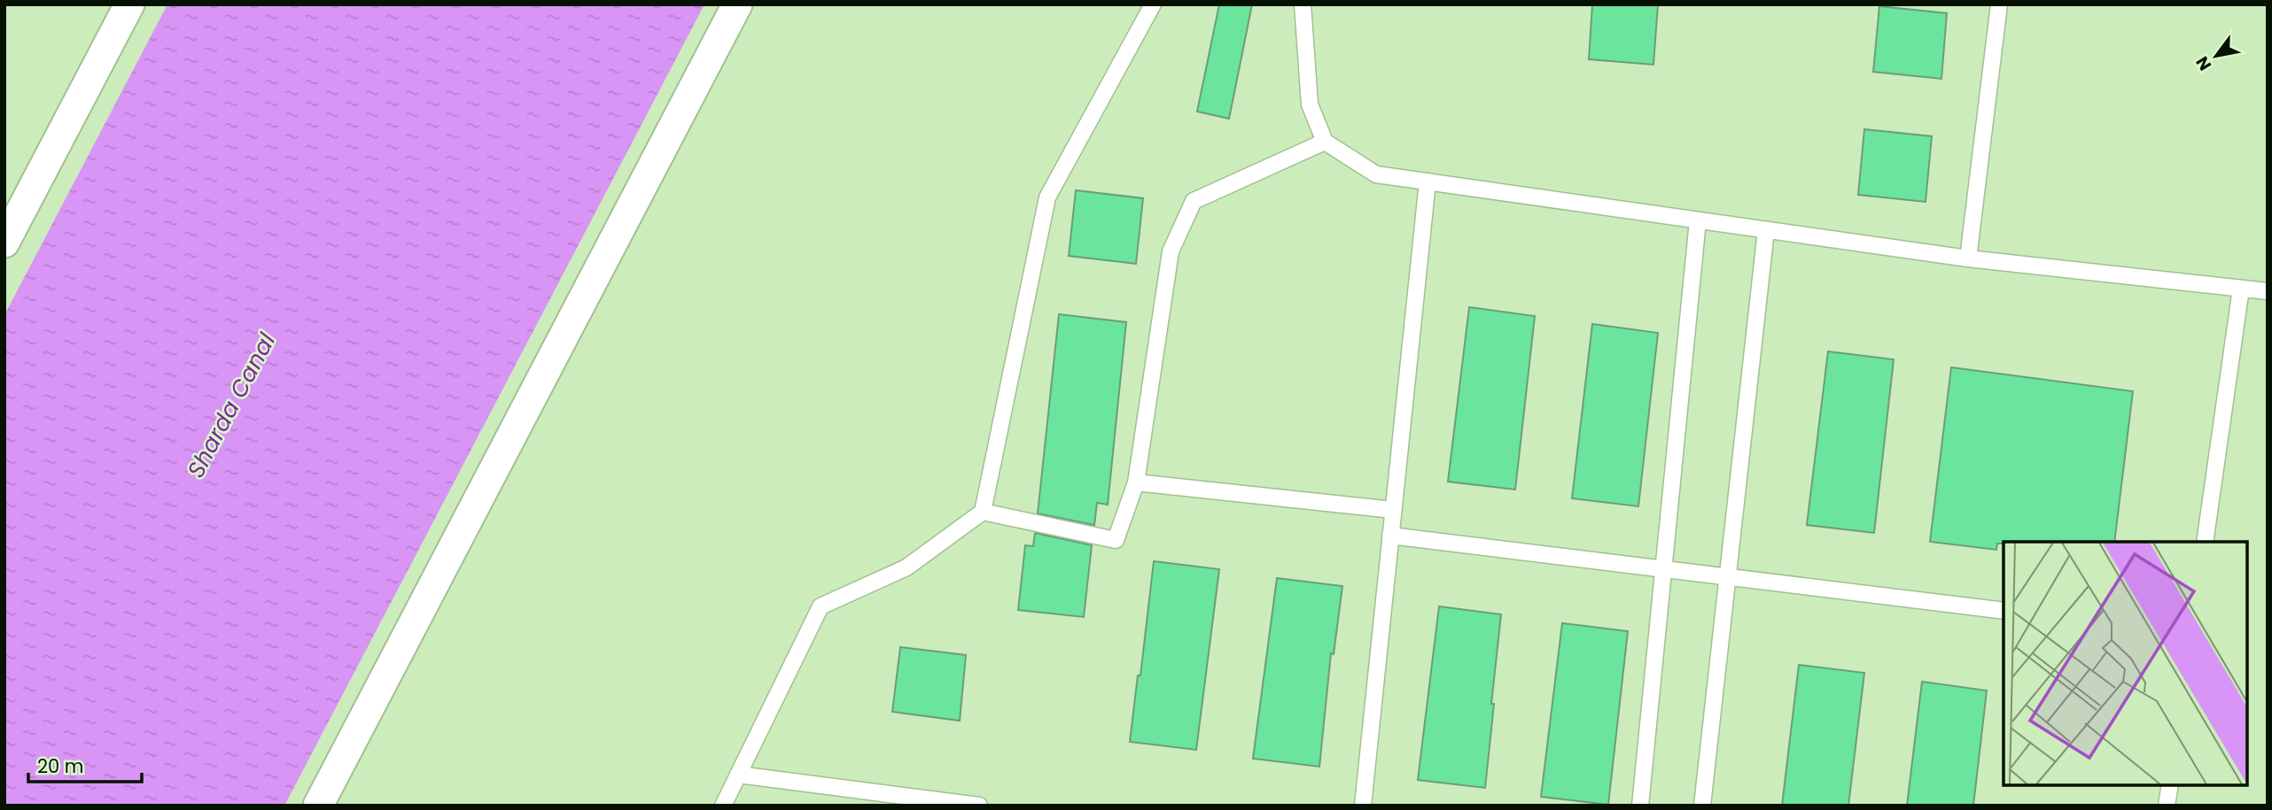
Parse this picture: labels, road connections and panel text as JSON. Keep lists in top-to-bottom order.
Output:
{
  "water": ["Sharda Canal"],
  "scale_bar": "20 m",
  "north": "bottom left"
}
